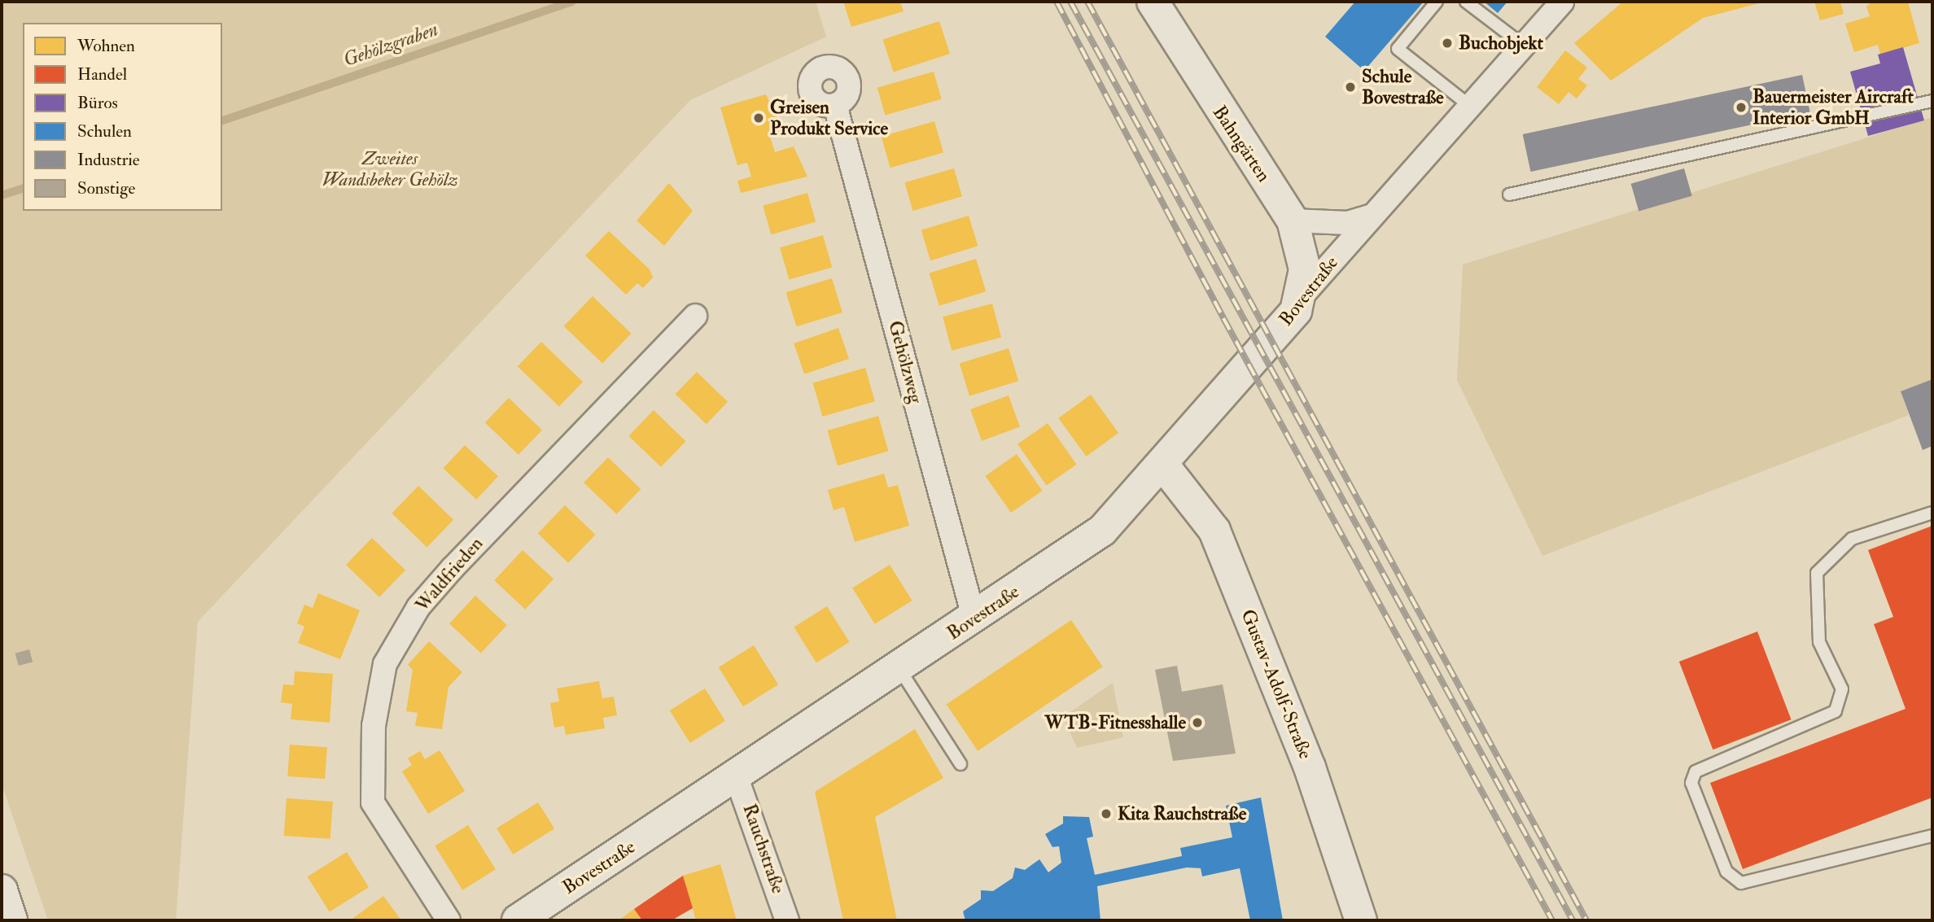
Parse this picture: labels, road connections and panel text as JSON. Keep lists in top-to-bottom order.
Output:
{
  "streets": {
    "main road": ["Bahngärten", "Bovestraße", "Gustav-Adolf-Straße"],
    "street": ["Gehölzweg", "Waldfrieden", "Rauchstraße"]
  },
  "crossings": [
    ["Bahngärten", "Bovestraße"],
    ["Bovestraße", "Gehölzweg"],
    ["Bovestraße", "Gustav-Adolf-Straße"],
    ["Bovestraße", "Rauchstraße"]
  ],
  "water": ["Gehölzgraben"],
  "parks": ["Zweites Wandsbeker Gehölz"],
  "places": [
    "Buchobjekt",
    "Schule Bovestraße",
    "Bauermeister Aircraft Interior GmbH",
    "Greisen Produkt Service",
    "WTB-Fitnesshalle",
    "Kita Rauchstraße"
  ],
  "legend": [
    "Wohnen",
    "Handel",
    "Büros",
    "Schulen",
    "Industrie",
    "Sonstige"
  ]
}
